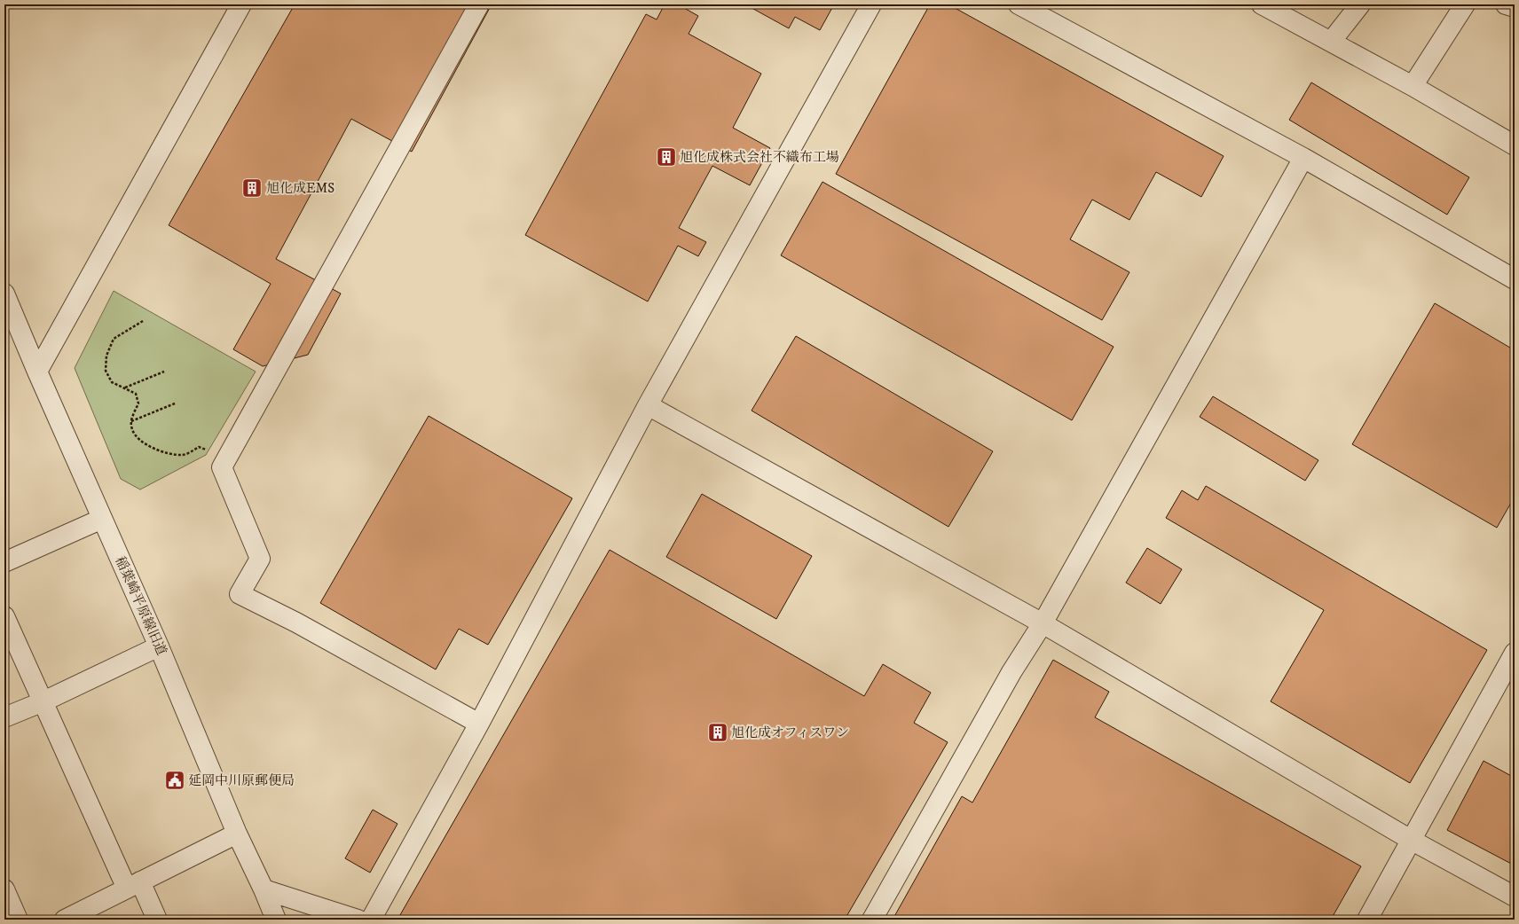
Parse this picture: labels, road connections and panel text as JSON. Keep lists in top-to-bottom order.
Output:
{
  "streets": {
    "street": ["稲葉崎平原線旧道"]
  },
  "places": {
    "building": ["旭化成株式会社不織布工場", "旭化成EMS", "旭化成オフィスワン"],
    "public building": ["延岡中川原郵便局"]
  }
}
